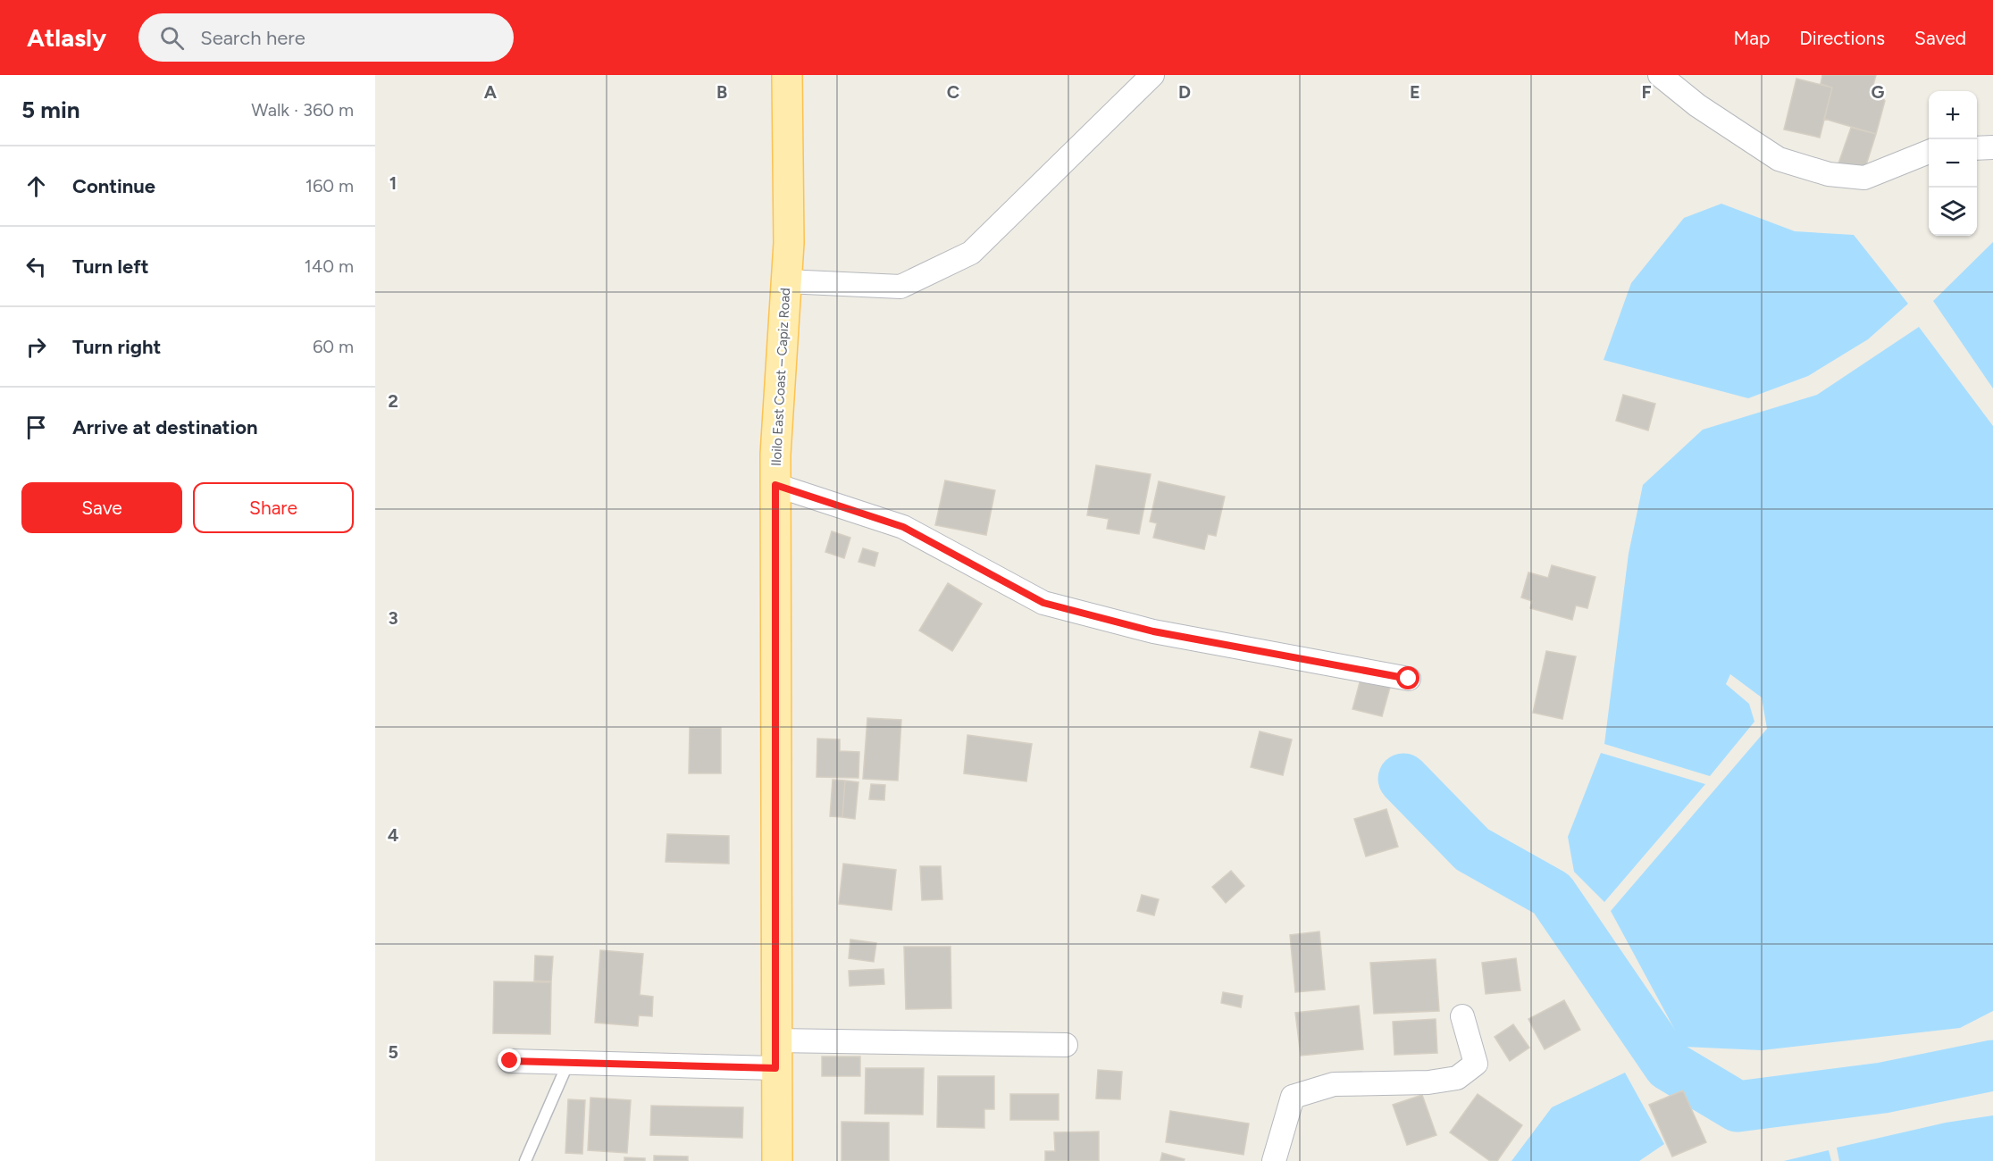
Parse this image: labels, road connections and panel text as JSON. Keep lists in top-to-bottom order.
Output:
{
  "streets": {
    "main road": ["Iloilo East Coast – Capiz Road"]
  },
  "page": {
    "header": "Atlasly",
    "search": "Search here",
    "nav": ["Map", "Directions", "Saved"],
    "heading": ["5 min", "Walk · 360 m"],
    "map_buttons": ["+", "−"],
    "list": [
      ["Continue", "160 m"],
      ["Turn left", "140 m"],
      ["Turn right", "60 m"],
      "Arrive at destination"
    ],
    "buttons": ["Save", "Share"]
  },
  "grid": {
    "columns": [
      "A",
      "B",
      "C",
      "D",
      "E",
      "F",
      "G"
    ],
    "rows": [
      "1",
      "2",
      "3",
      "4",
      "5"
    ]
  }
}
